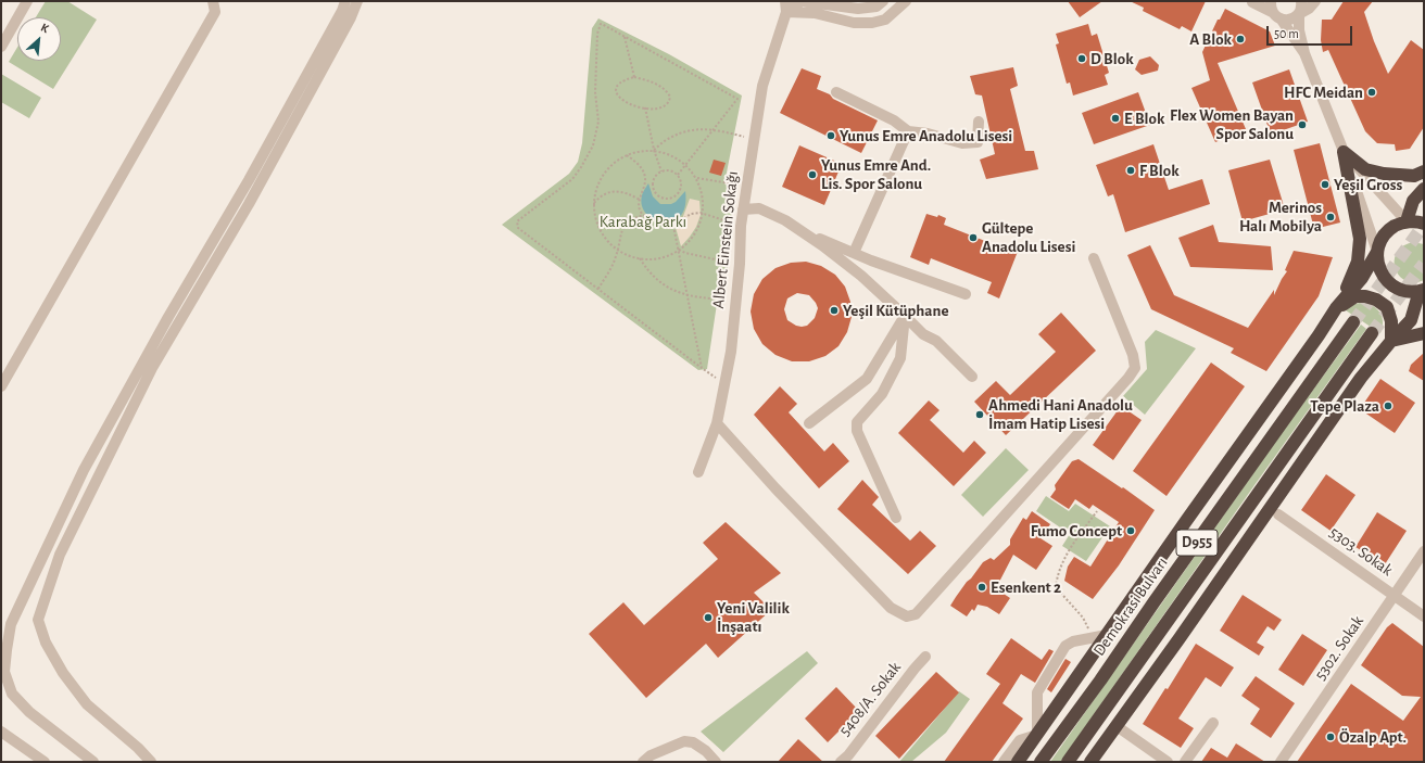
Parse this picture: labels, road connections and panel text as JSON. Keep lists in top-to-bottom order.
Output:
{
  "streets": {
    "highway": ["D955", "Demokrasi Bulvarı"],
    "street": [
      "Albert Einstein Sokağı",
      "5303. Sokak",
      "5302. Sokak",
      "5408/A. Sokak"
    ]
  },
  "crossings": [
    ["5303. Sokak", "5302. Sokak"]
  ],
  "parks": ["Karabağ Parkı"],
  "places": [
    "A Blok",
    "D Blok",
    "HFC Meidan",
    "E Blok",
    "Flex Women Bayan Spor Salonu",
    "Yunus Emre Anadolu Lisesi",
    "F Blok",
    "Yunus Emre And. Lis. Spor Salonu",
    "Yeşil Gross",
    "Merinos Halı Mobilya",
    "Gültepe Anadolu Lisesi",
    "Yeşil Kütüphane",
    "Tepe Plaza",
    "Ahmedi Hani Anadolu İmam Hatip Lisesi",
    "Fumo Concept",
    "Esenkent 2",
    "Yeni Valilik İnşaatı",
    "Özalp Apt."
  ],
  "scale_bar": "50 m",
  "north": "top right"
}
